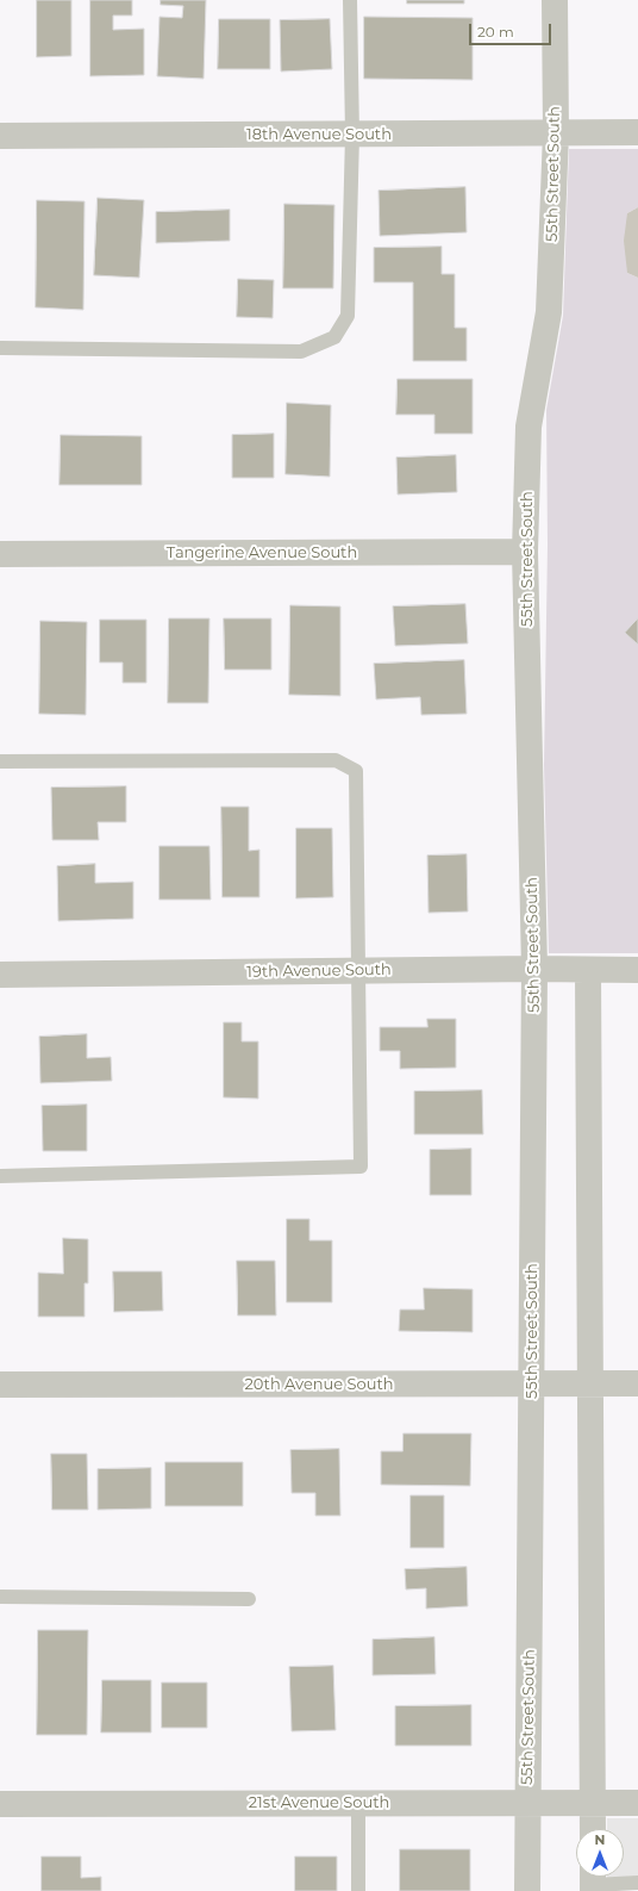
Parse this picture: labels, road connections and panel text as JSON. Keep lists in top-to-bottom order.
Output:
{
  "streets": {
    "street": [
      "18th Avenue South",
      "55th Street South",
      "Tangerine Avenue South",
      "19th Avenue South",
      "20th Avenue South",
      "21st Avenue South"
    ]
  },
  "crossings": [
    ["18th Avenue South", "55th Street South"],
    ["55th Street South", "Tangerine Avenue South"],
    ["55th Street South", "19th Avenue South"],
    ["55th Street South", "20th Avenue South"],
    ["55th Street South", "21st Avenue South"]
  ],
  "scale_bar": "20 m",
  "north": "top"
}
